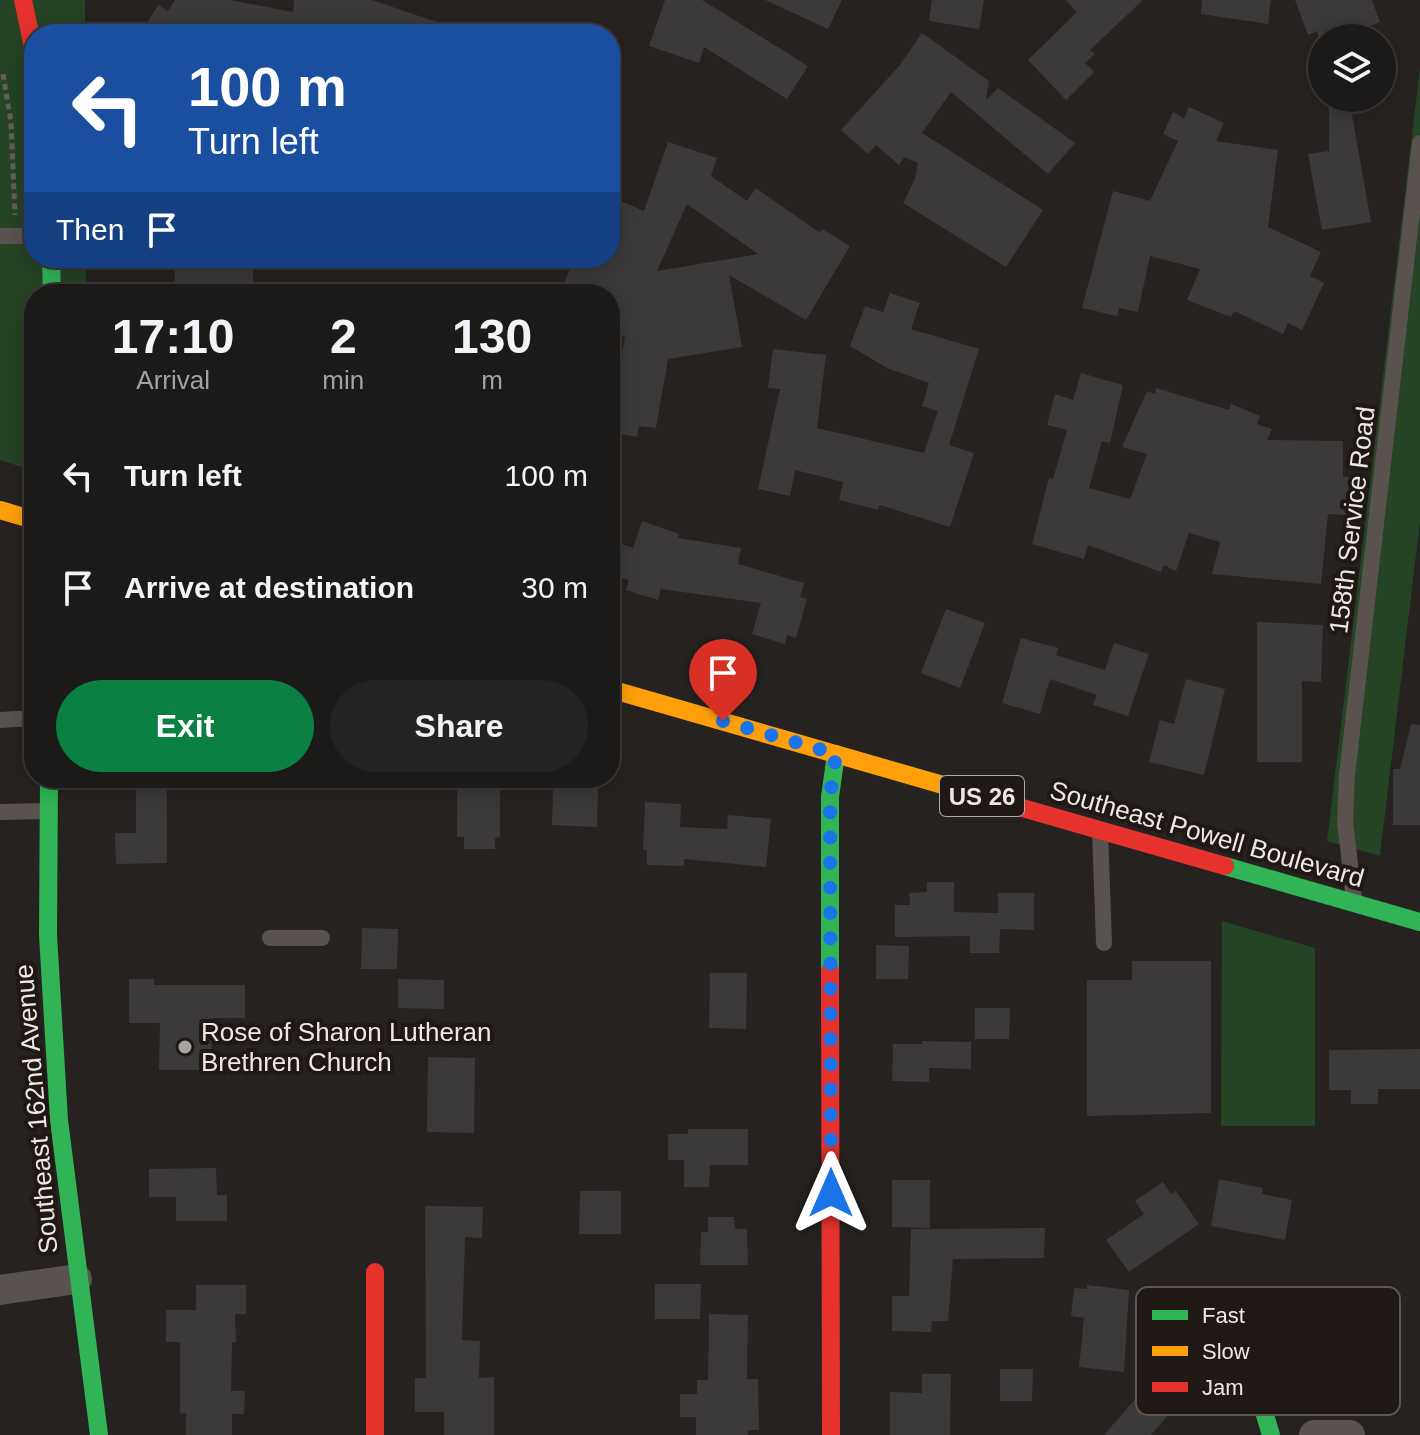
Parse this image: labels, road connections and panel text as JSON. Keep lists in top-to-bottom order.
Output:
{
  "streets": {
    "main road": ["US 26", "Southeast Powell Boulevard", "Southeast 162nd Avenue"],
    "lane": ["158th Service Road"]
  },
  "crossings": [
    ["158th Service Road", "Southeast Powell Boulevard"]
  ],
  "places": ["Rose of Sharon Lutheran Brethren Church"],
  "legend": ["Fast", "Slow", "Jam"],
  "page": {
    "turn": ["100 m", "Turn left"],
    "then": "Then",
    "eta": [
      "17:10",
      "Arrival",
      "2",
      "min",
      "130",
      "m"
    ],
    "list": [
      {
        "name": "Turn left",
        "value": "100 m"
      },
      {
        "name": "Arrive at destination",
        "value": "30 m"
      }
    ],
    "buttons": ["Exit", "Share"]
  }
}
